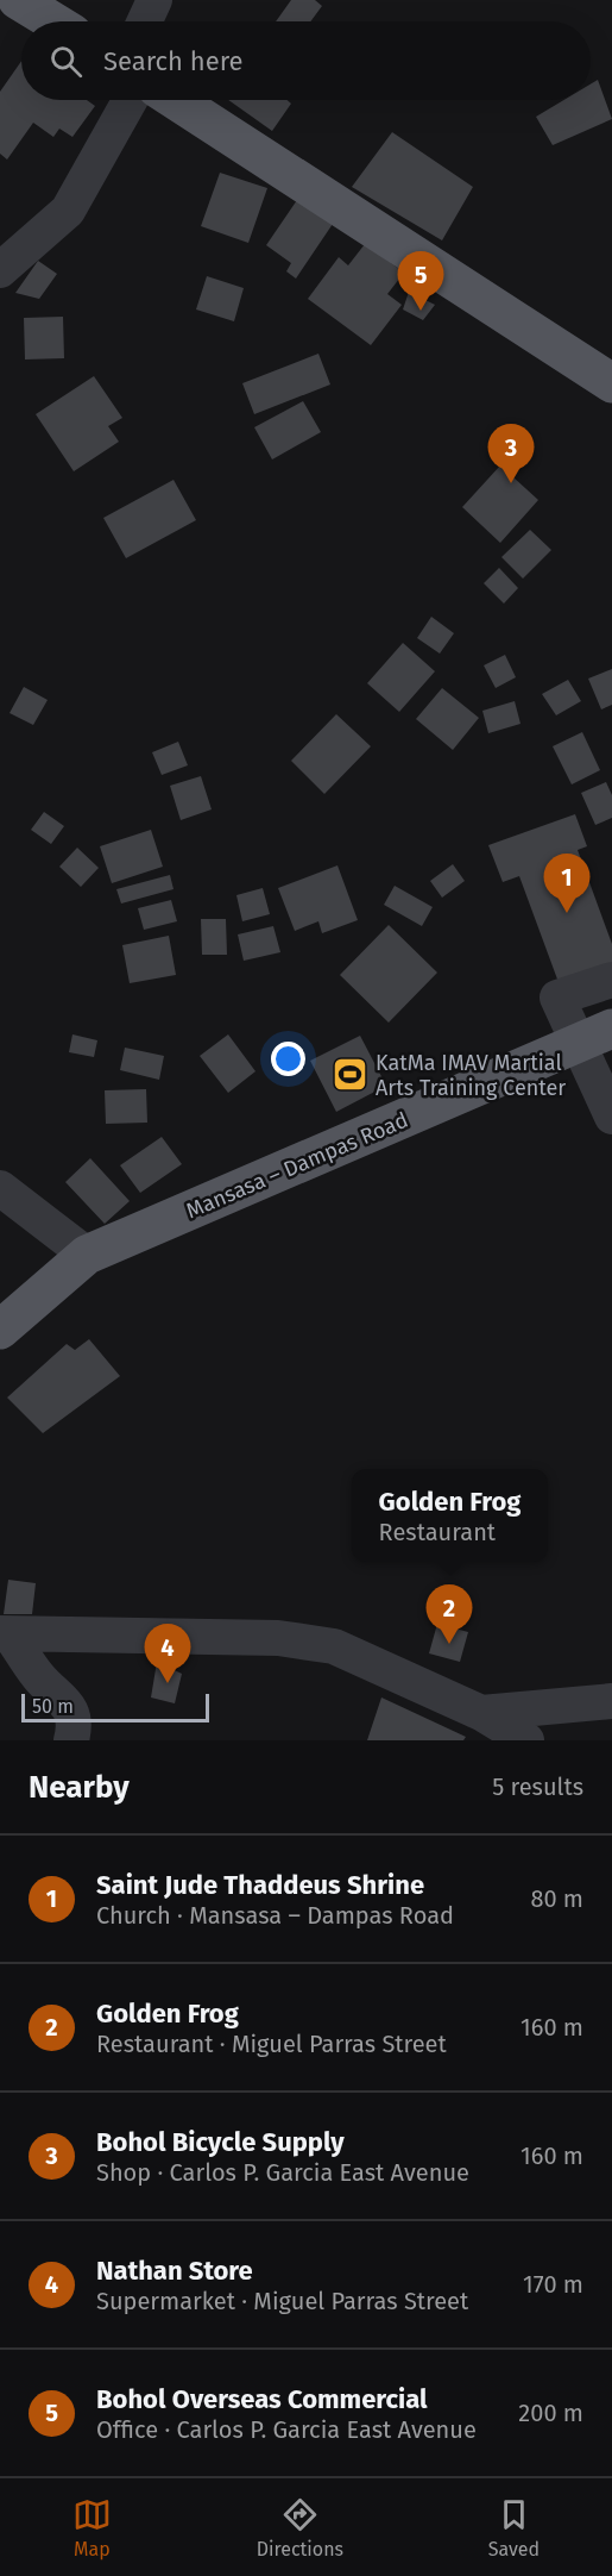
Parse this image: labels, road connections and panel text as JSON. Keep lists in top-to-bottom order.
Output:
{
  "streets": {
    "main road": ["Mansasa – Dampas Road"]
  },
  "places": {
    "sports": ["KatMa IMAV Martial Arts Training Center"]
  },
  "scale_bar": "50 m",
  "page": {
    "search": "Search here",
    "pins": [
      "5",
      "3",
      "1",
      "2",
      "4"
    ],
    "popup": ["Golden Frog", "Restaurant"],
    "scale": "50 m",
    "heading": ["Nearby", "5 results"],
    "list": [
      {
        "mark": "1",
        "name": "Saint Jude Thaddeus Shrine",
        "note": "Church · Mansasa – Dampas Road",
        "value": "80 m"
      },
      {
        "mark": "2",
        "name": "Golden Frog",
        "note": "Restaurant · Miguel Parras Street",
        "value": "160 m"
      },
      {
        "mark": "3",
        "name": "Bohol Bicycle Supply",
        "note": "Shop · Carlos P. Garcia East Avenue",
        "value": "160 m"
      },
      {
        "mark": "4",
        "name": "Nathan Store",
        "note": "Supermarket · Miguel Parras Street",
        "value": "170 m"
      },
      {
        "mark": "5",
        "name": "Bohol Overseas Commercial",
        "note": "Office · Carlos P. Garcia East Avenue",
        "value": "200 m"
      }
    ],
    "nav": ["Map", "Directions", "Saved"]
  }
}
